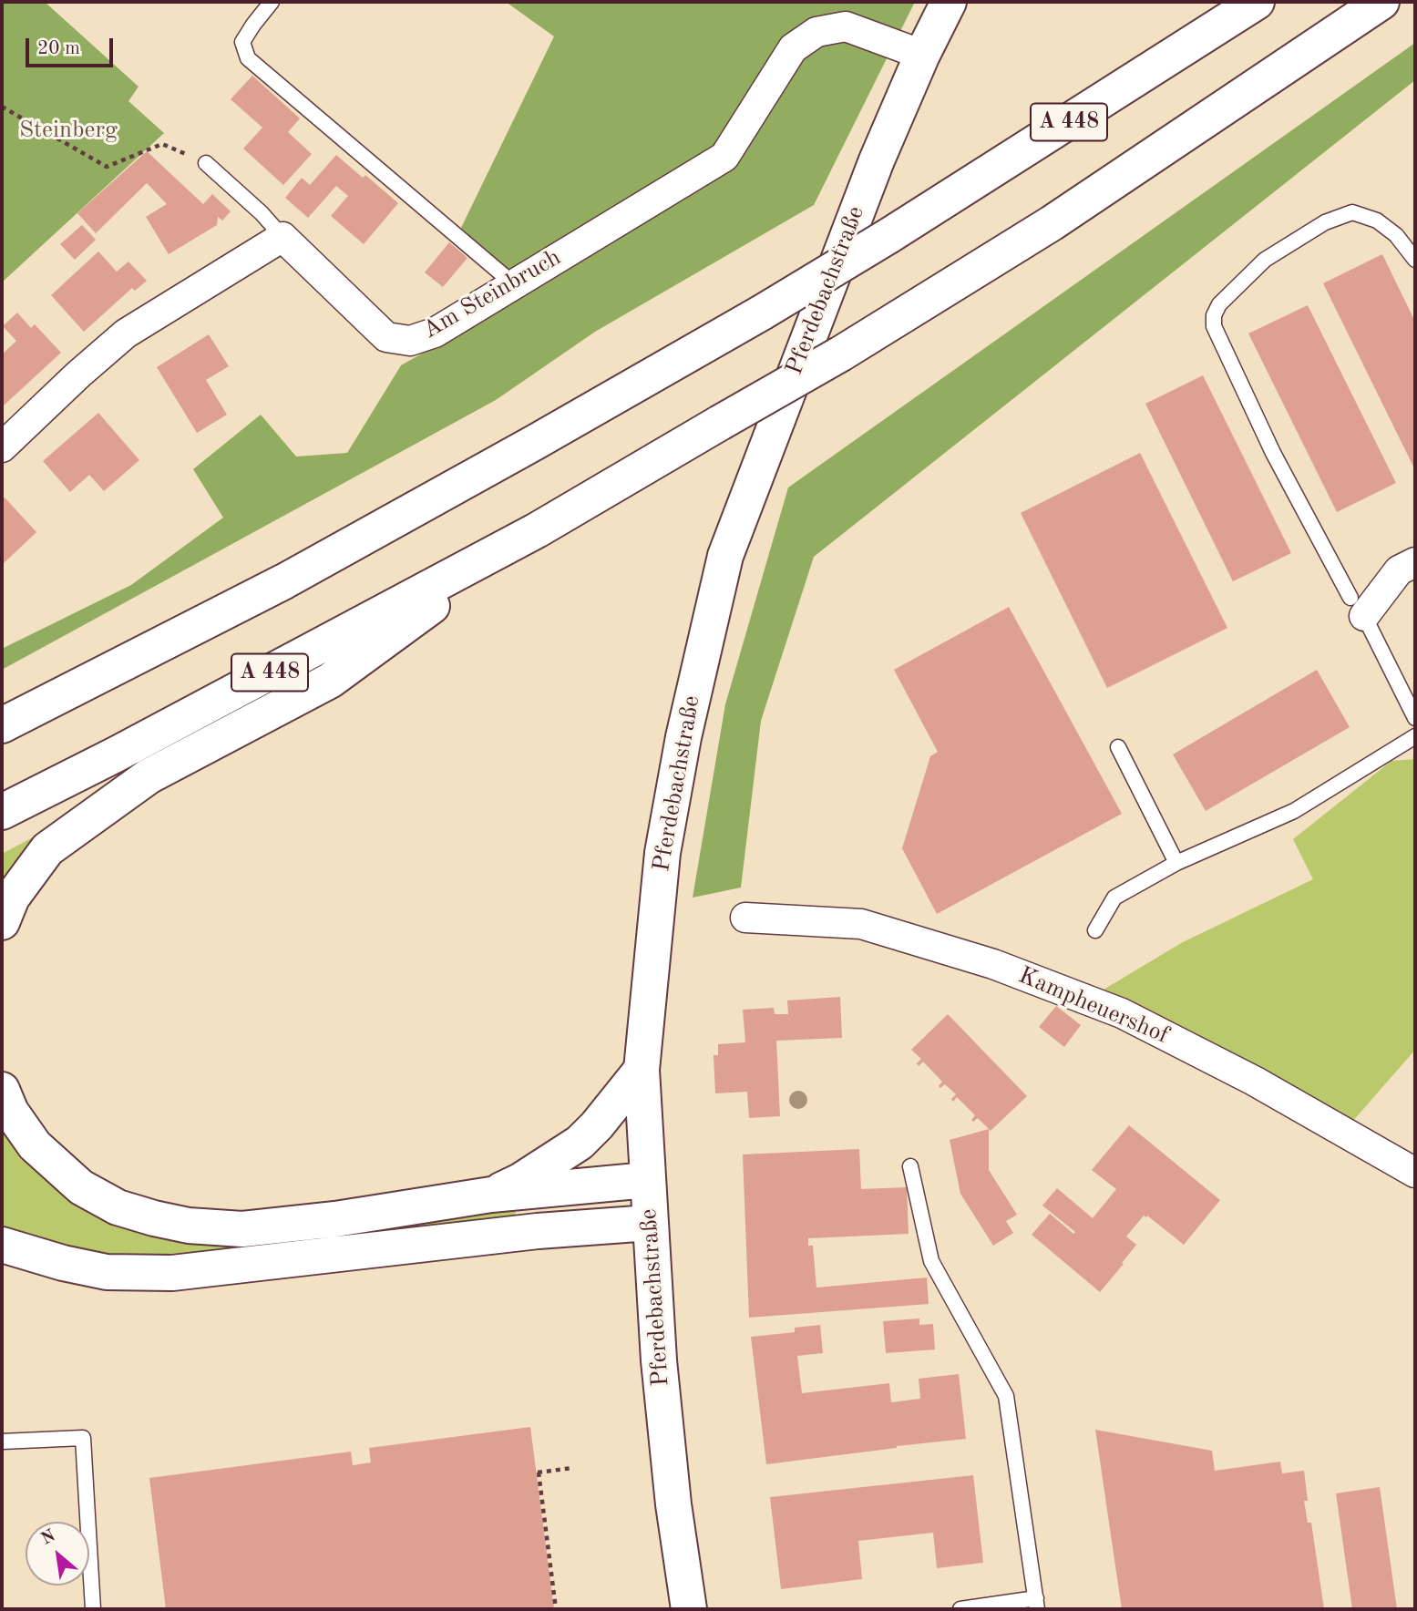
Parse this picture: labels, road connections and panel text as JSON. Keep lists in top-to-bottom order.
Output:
{
  "streets": {
    "main road": ["A 448", "Pferdebachstraße"],
    "street": ["Am Steinbruch", "Kampheuershof"]
  },
  "crossings": [
    ["Pferdebachstraße", "Am Steinbruch"]
  ],
  "parks": ["Steinberg"],
  "scale_bar": "20 m",
  "north": "top left"
}
